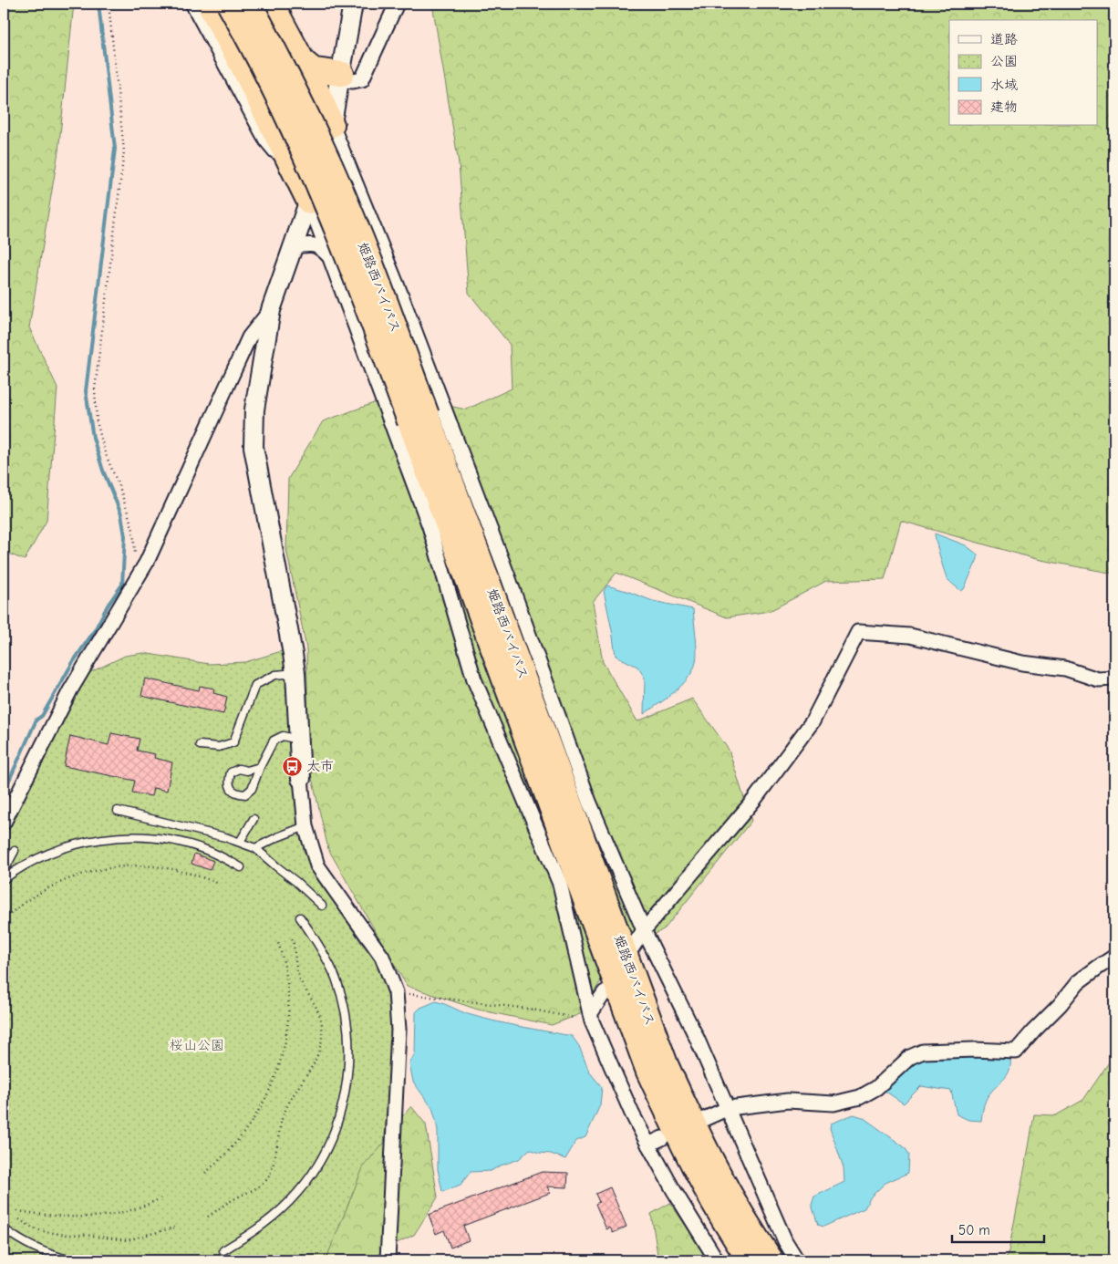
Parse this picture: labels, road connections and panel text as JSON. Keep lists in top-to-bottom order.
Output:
{
  "streets": {
    "highway": ["姫路西バイパス"]
  },
  "parks": ["桜山公園"],
  "places": {
    "bus stop": ["太市"]
  },
  "legend": [
    "道路",
    "公園",
    "水域",
    "建物"
  ],
  "scale_bar": "50 m"
}
